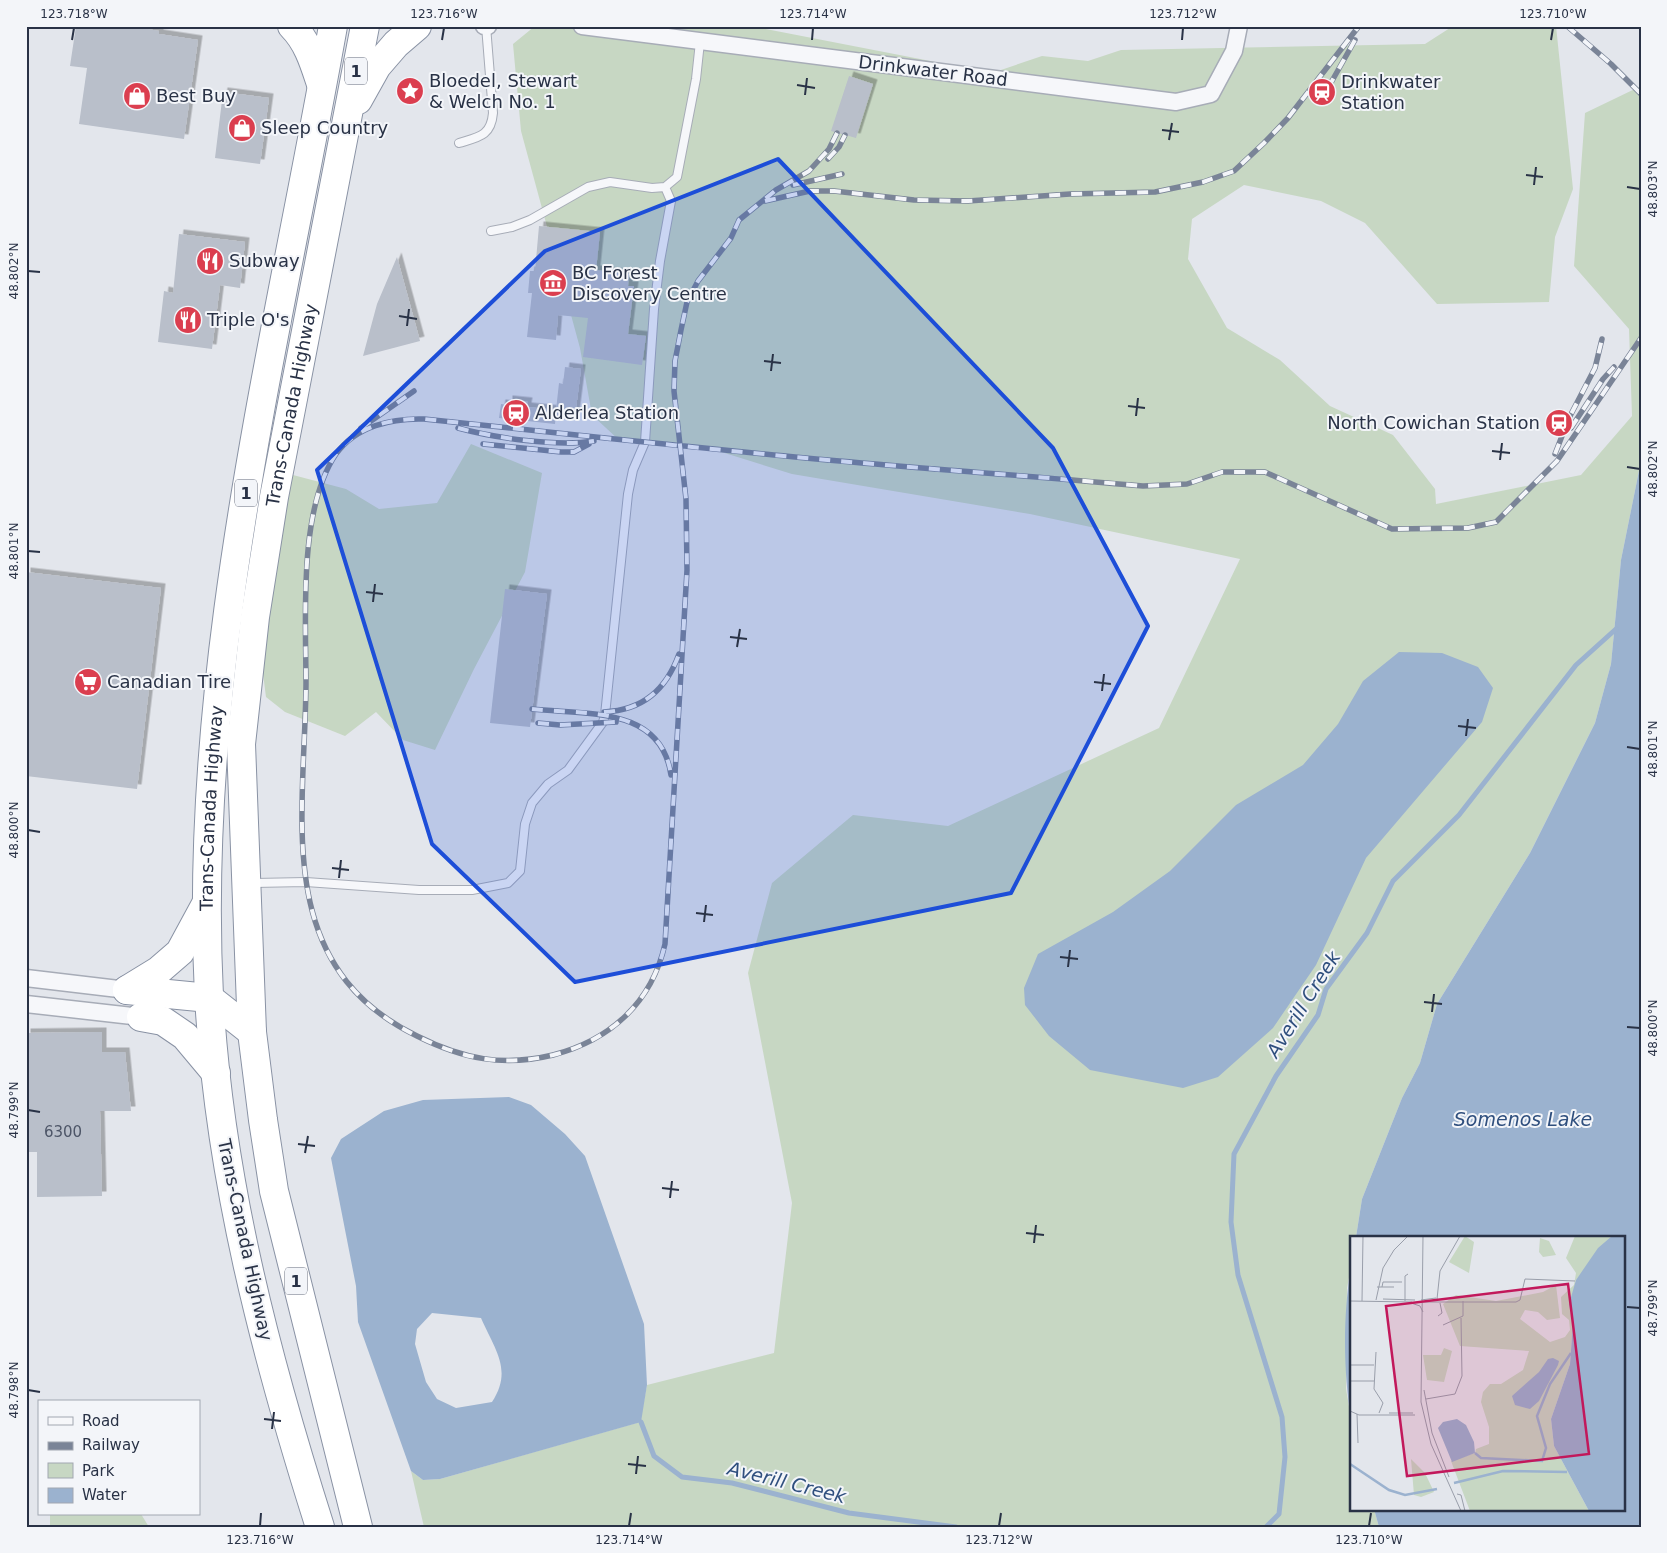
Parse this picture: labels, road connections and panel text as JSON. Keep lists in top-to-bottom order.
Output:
{
  "streets": {
    "highway": ["1", "Trans-Canada Highway"],
    "street": ["Drinkwater Road"]
  },
  "water": ["Averill Creek", "Somenos Lake"],
  "places": {
    "place": ["Bloedel, Stewart & Welch No. 1"],
    "station": ["Drinkwater Station", "Alderlea Station", "North Cowichan Station"],
    "shop": ["Best Buy", "Sleep Country"],
    "restaurant": ["Subway", "Triple O's"],
    "museum": ["BC Forest Discovery Centre"],
    "supermarket": ["Canadian Tire"]
  },
  "house_numbers": ["6300"],
  "legend": [
    "Road",
    "Railway",
    "Park",
    "Water"
  ],
  "coordinates": [
    "123.718°W",
    "123.716°W",
    "123.714°W",
    "123.712°W",
    "123.710°W",
    "48.803°N",
    "48.802°N",
    "48.801°N",
    "48.800°N",
    "48.799°N",
    "48.798°N"
  ]
}
